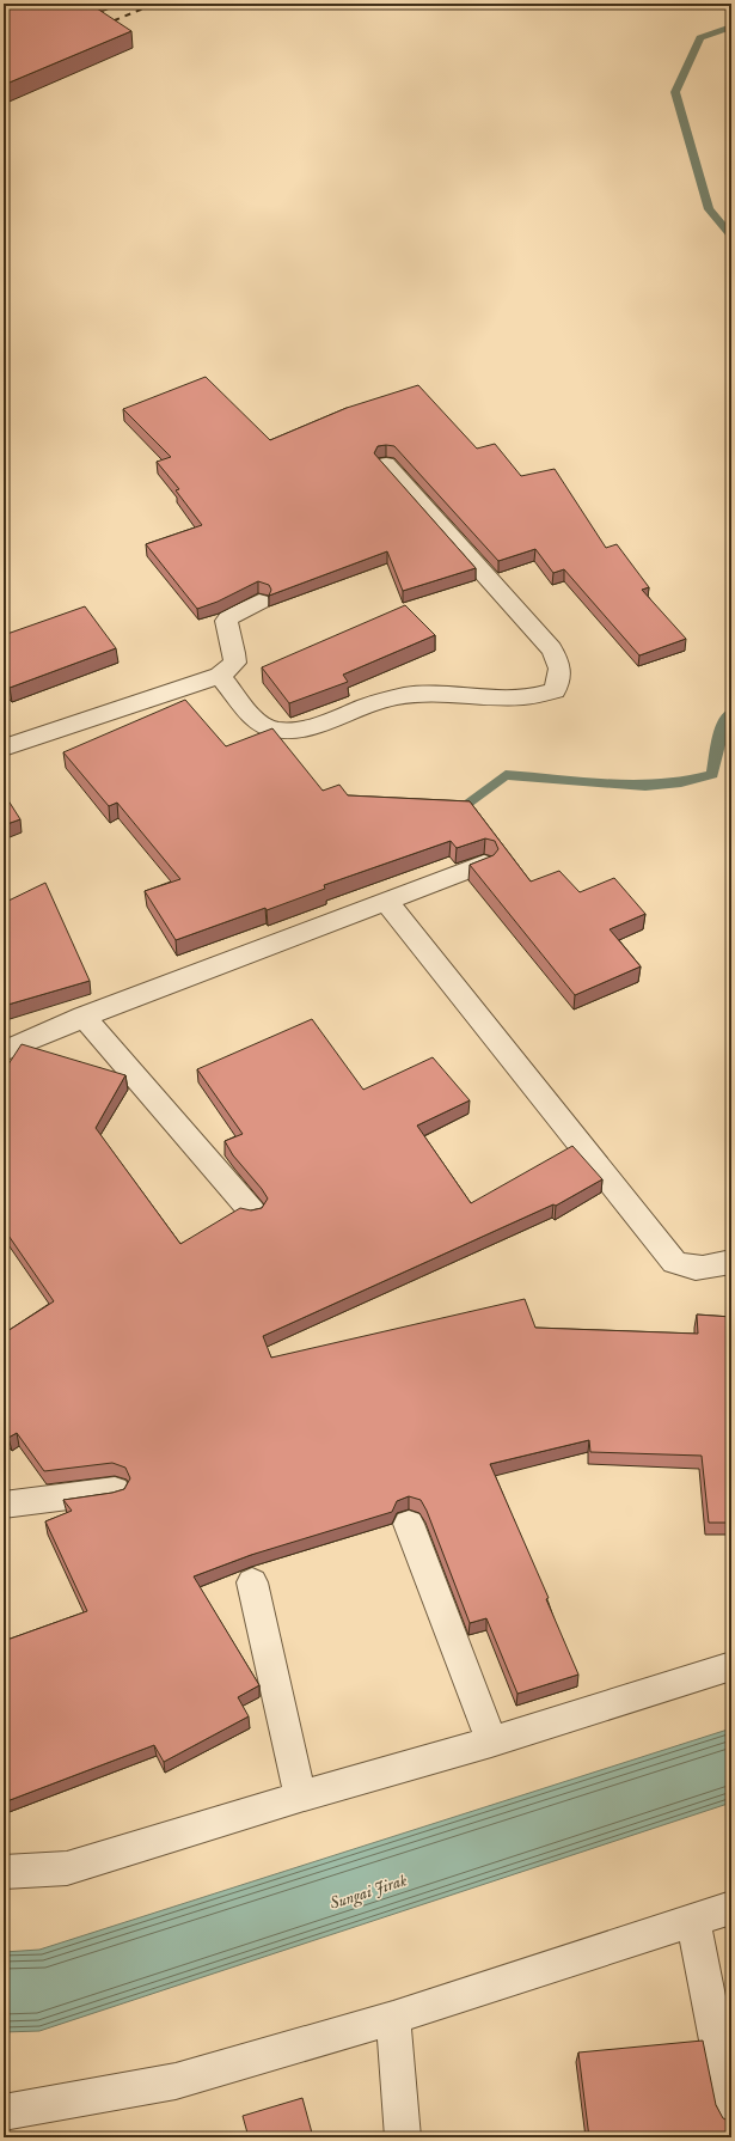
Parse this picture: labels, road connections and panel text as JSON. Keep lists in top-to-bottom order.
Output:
{
  "water": ["Sungai Jirak"]
}
